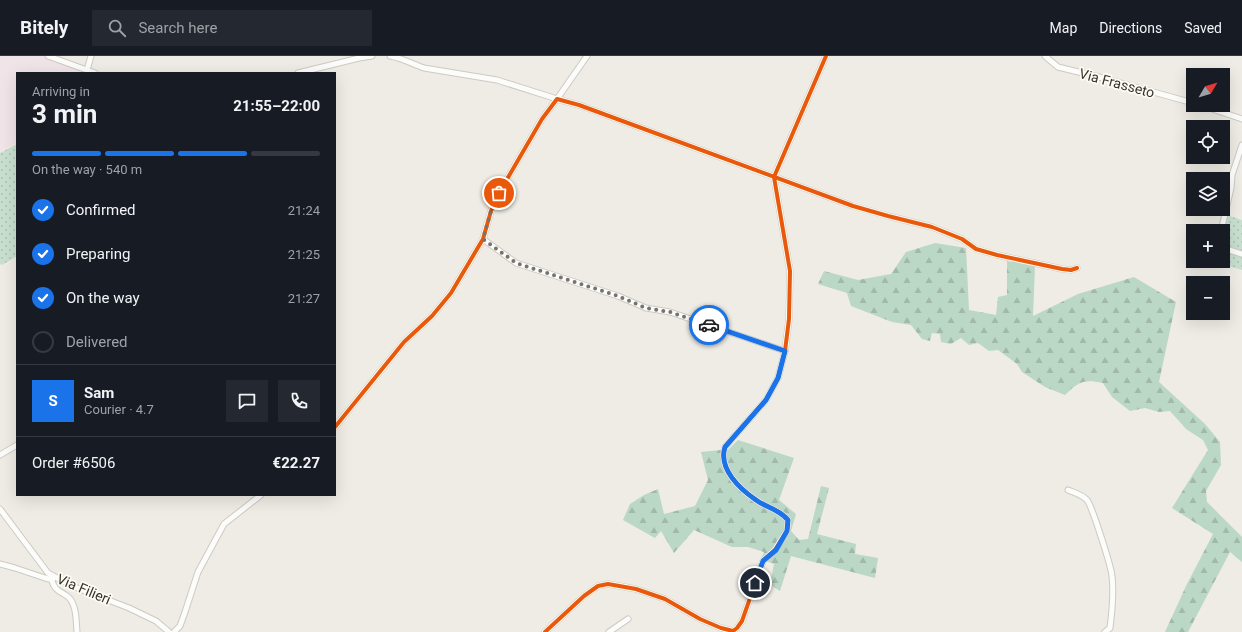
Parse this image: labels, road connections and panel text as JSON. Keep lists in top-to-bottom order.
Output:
{
  "streets": {
    "street": ["Via Frasseto", "Via Filieri"]
  },
  "north": "top right",
  "page": {
    "header": "Bitely",
    "search": "Search here",
    "nav": ["Map", "Directions", "Saved"],
    "map_buttons": ["+", "−"],
    "heading": ["3 min", "Arriving in", "21:55–22:00"],
    "panel": [
      "Sam",
      "Courier · 4.7",
      "Order #6506",
      "€22.27"
    ],
    "bar": "On the way · 540 m",
    "list": [
      ["Confirmed", "21:24"],
      ["Preparing", "21:25"],
      ["On the way", "21:27"],
      "Delivered"
    ],
    "round": "S"
  }
}
